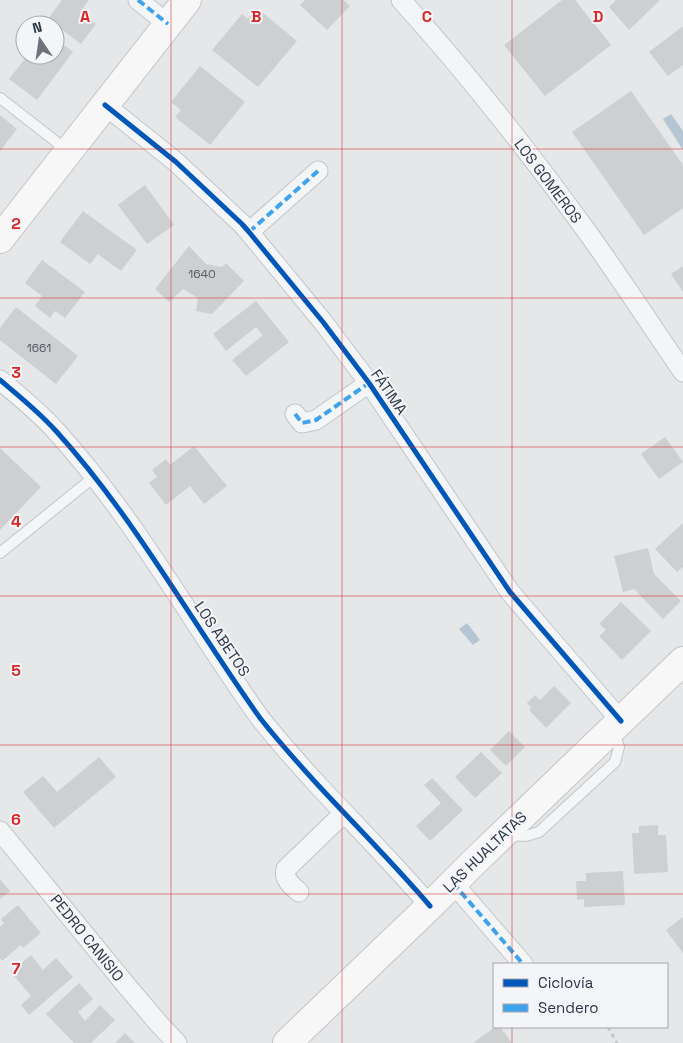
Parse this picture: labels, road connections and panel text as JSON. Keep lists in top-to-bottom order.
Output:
{
  "streets": {
    "street": [
      "LOS GOMEROS",
      "FÁTIMA",
      "LOS ABETOS",
      "LAS HUALTATAS",
      "PEDRO CANISIO"
    ]
  },
  "crossings": [
    ["FÁTIMA", "LAS HUALTATAS"],
    ["LOS ABETOS", "LAS HUALTATAS"]
  ],
  "house_numbers": ["1640", "1661"],
  "legend": ["Ciclovía", "Sendero"],
  "north": "top",
  "grid": {
    "columns": [
      "A",
      "B",
      "C",
      "D"
    ],
    "rows": [
      "2",
      "3",
      "4",
      "5",
      "6",
      "7"
    ]
  }
}
